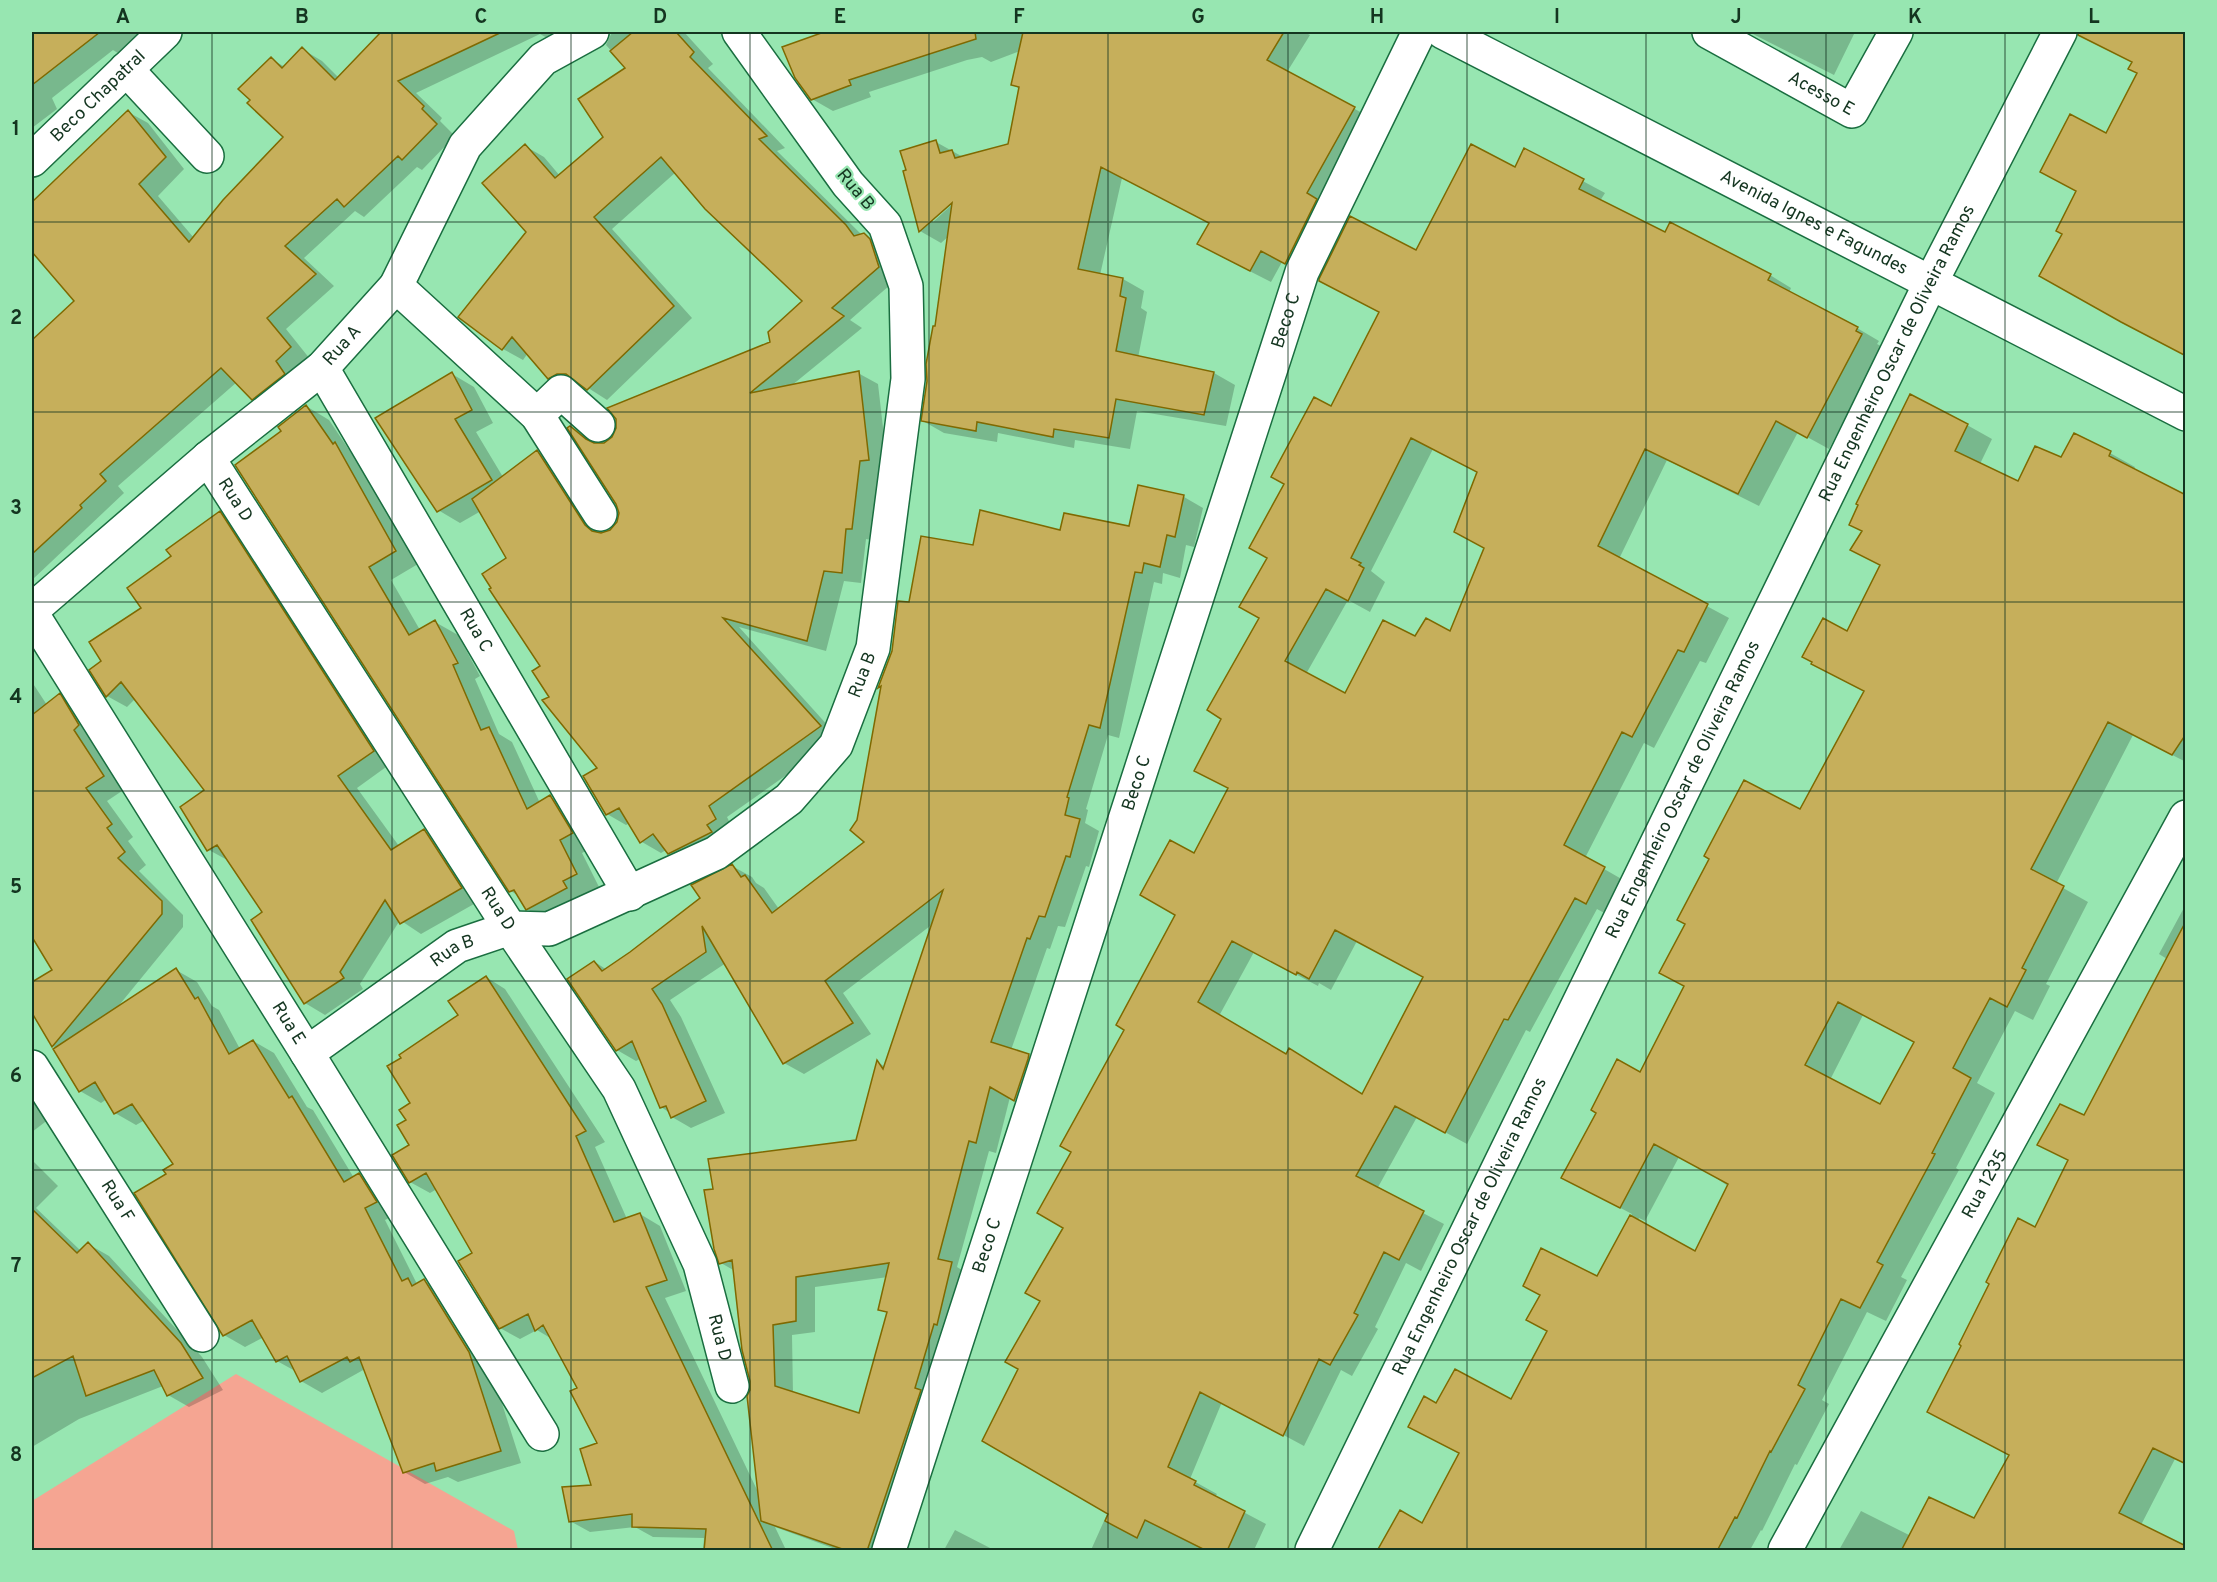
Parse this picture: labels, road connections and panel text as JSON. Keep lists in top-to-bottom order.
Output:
{
  "streets": {
    "street": [
      "Acesso E",
      "Beco Chapatral",
      "Rua B",
      "Avenida Ignes e Fagundes",
      "Beco C",
      "Rua A",
      "Rua Engenheiro Oscar de Oliveira Ramos",
      "Rua D",
      "Rua C",
      "Rua E",
      "Rua 1235",
      "Rua F"
    ]
  },
  "crossings": [
    ["Rua B", "Rua D"],
    ["Rua B", "Rua C"],
    ["Rua B", "Rua E"],
    ["Avenida Ignes e Fagundes", "Rua Engenheiro Oscar de Oliveira Ramos"],
    ["Rua A", "Rua D"],
    ["Rua A", "Rua C"],
    ["Rua A", "Rua E"]
  ],
  "grid": {
    "columns": [
      "A",
      "B",
      "C",
      "D",
      "E",
      "F",
      "G",
      "H",
      "I",
      "J",
      "K",
      "L"
    ],
    "rows": [
      "1",
      "2",
      "3",
      "4",
      "5",
      "6",
      "7",
      "8"
    ]
  }
}
